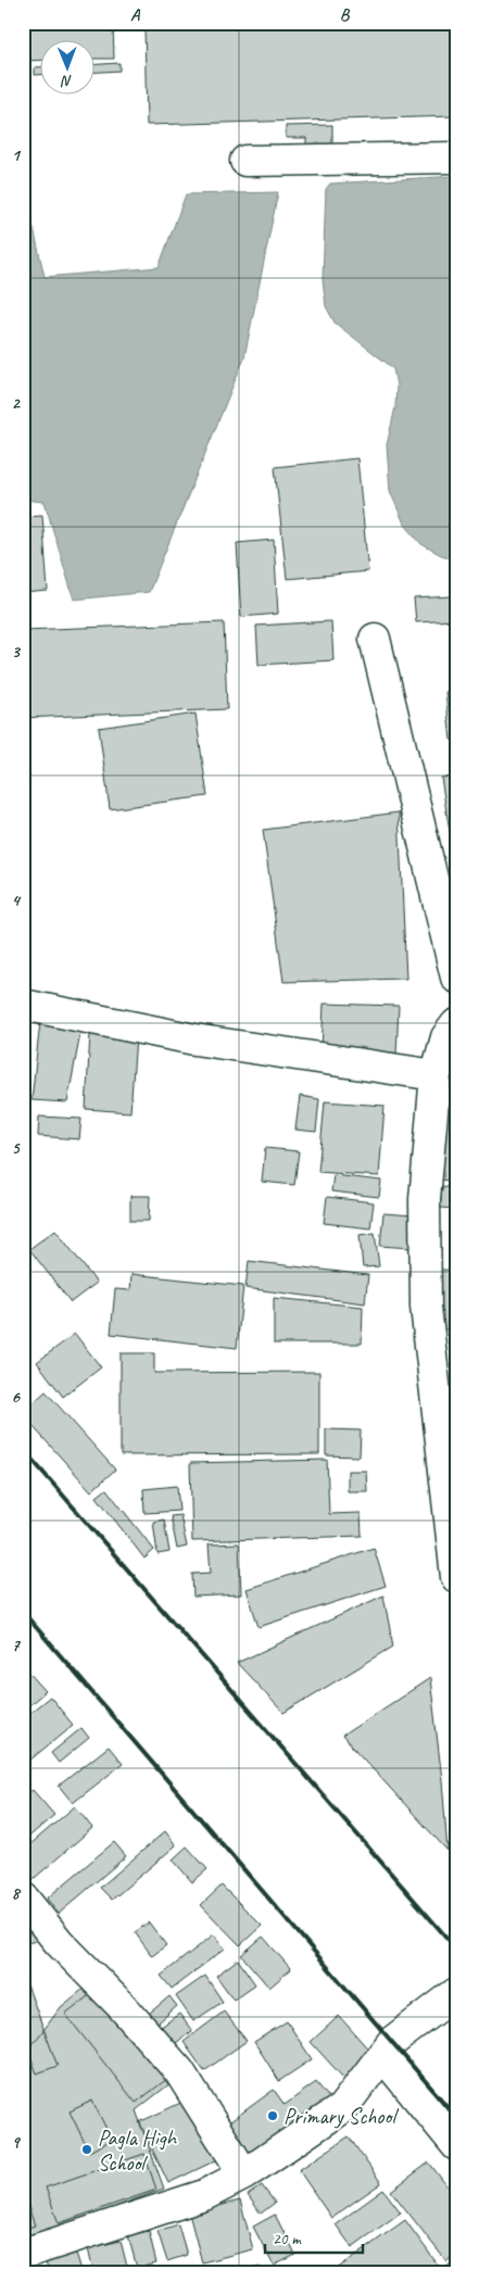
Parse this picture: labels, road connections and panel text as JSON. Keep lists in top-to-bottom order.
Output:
{
  "places": ["Primary School", "Pagla High School"],
  "scale_bar": "20 m",
  "north": "bottom",
  "grid": {
    "columns": ["A", "B"],
    "rows": [
      "1",
      "2",
      "3",
      "4",
      "5",
      "6",
      "7",
      "8",
      "9"
    ]
  }
}
